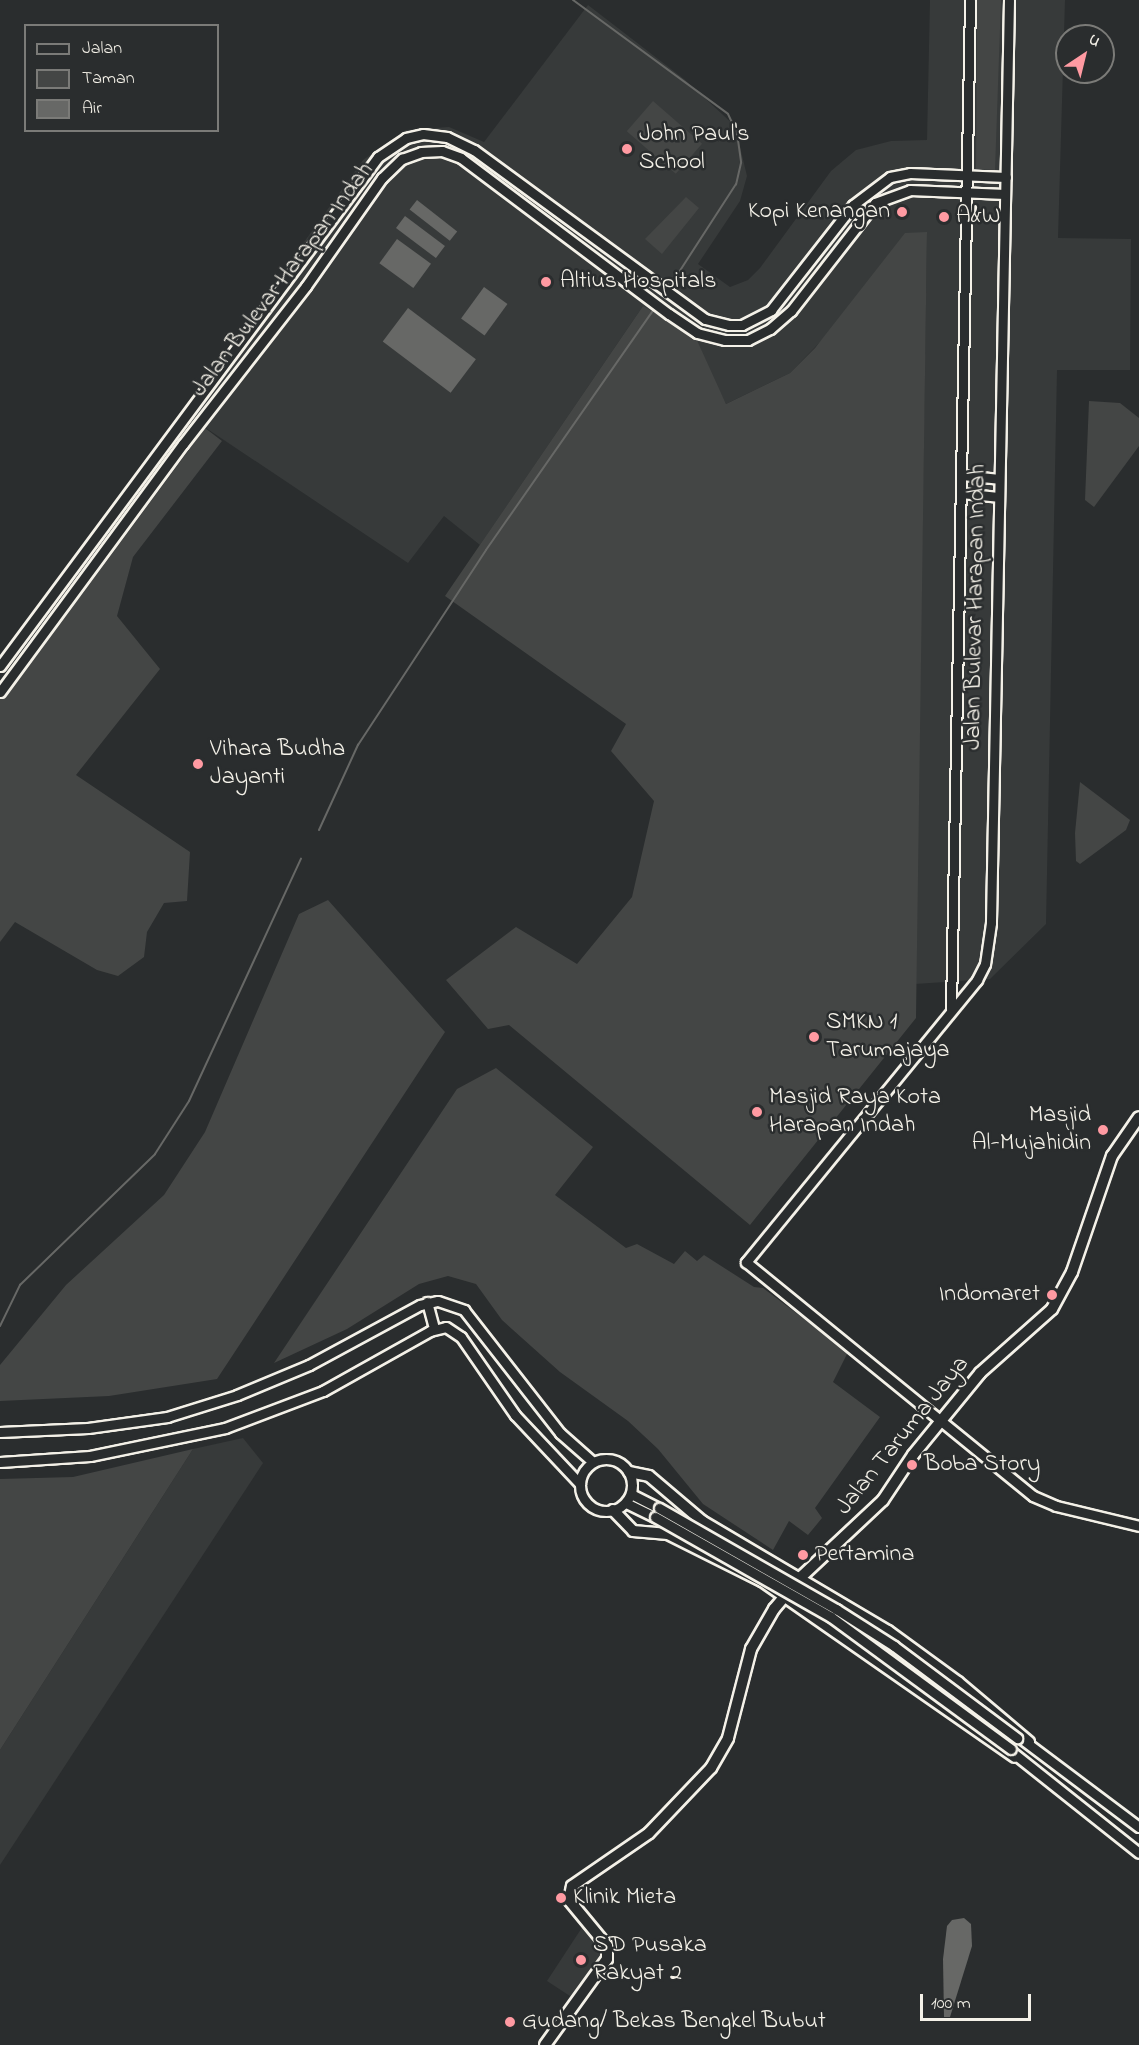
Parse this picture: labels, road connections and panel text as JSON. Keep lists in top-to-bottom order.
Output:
{
  "streets": {
    "main road": ["Jalan Taruma Jaya"],
    "street": ["Jalan Bulevar Harapan Indah"]
  },
  "crossings": [
    ["Jalan Bulevar Harapan Indah", "Jalan Taruma Jaya"]
  ],
  "places": [
    "John Paul's School",
    "Kopi Kenangan",
    "A&W",
    "Altius Hospitals",
    "Vihara Budha Jayanti",
    "SMKN 1 Tarumajaya",
    "Masjid Raya Kota Harapan Indah",
    "Masjid Al-Mujahidin",
    "Indomaret",
    "Boba Story",
    "Pertamina",
    "Klinik Mieta",
    "SD Pusaka Rakyat 2",
    "Gudang/ Bekas Bengkel Bubut"
  ],
  "legend": ["Jalan", "Taman", "Air"],
  "scale_bar": "100 m",
  "north": "top right"
}
